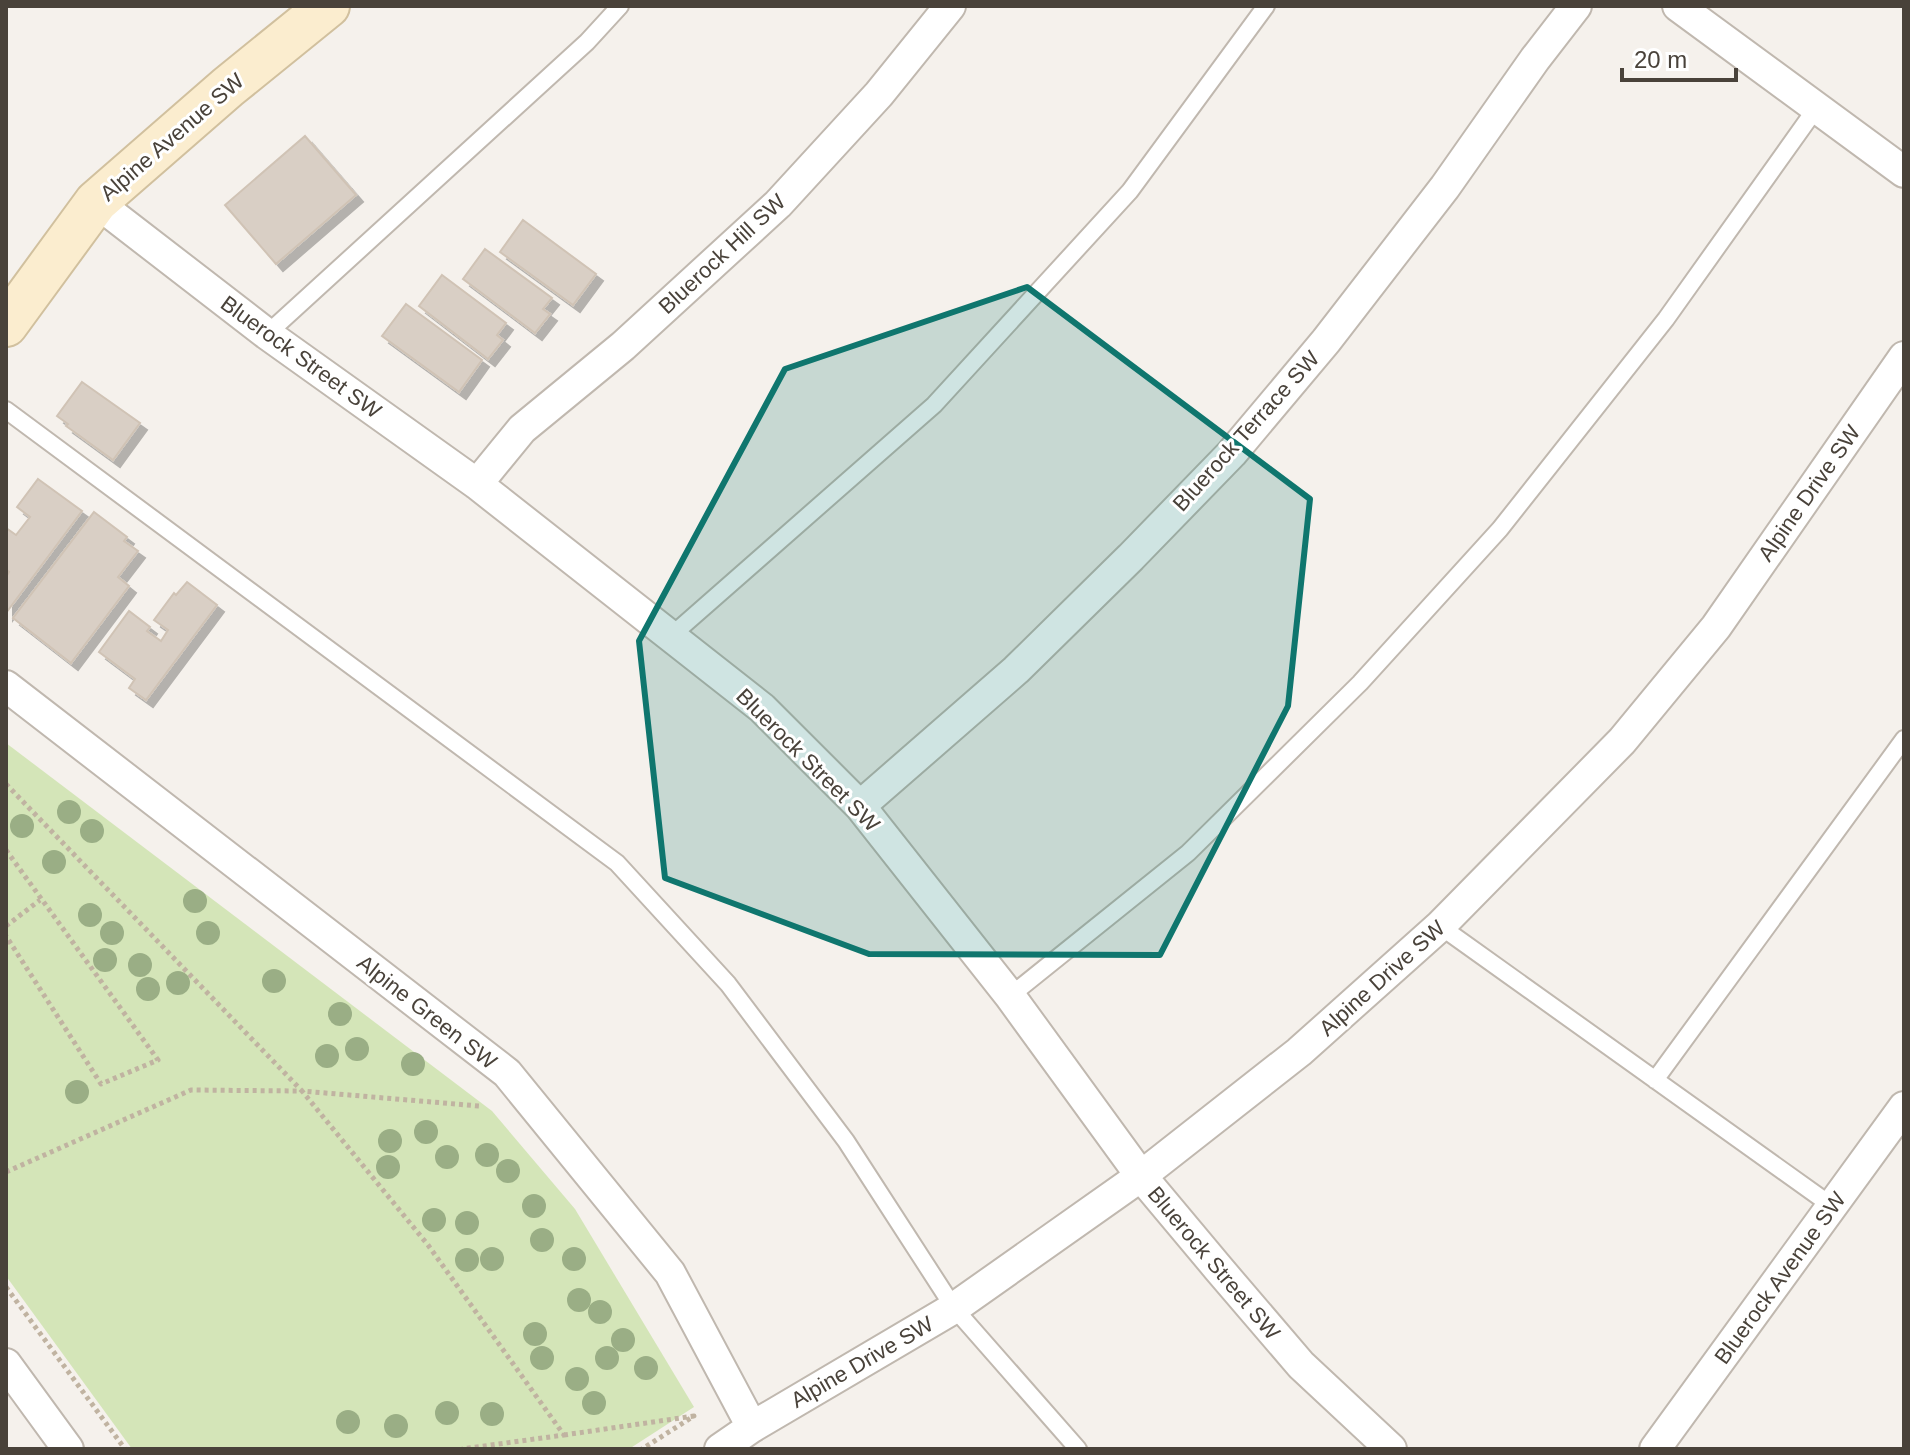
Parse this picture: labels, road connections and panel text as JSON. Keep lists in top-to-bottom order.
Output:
{
  "streets": {
    "street": [
      "Alpine Avenue SW",
      "Bluerock Hill SW",
      "Bluerock Street SW",
      "Bluerock Terrace SW",
      "Alpine Drive SW",
      "Alpine Green SW",
      "Bluerock Avenue SW"
    ]
  },
  "crossings": [
    ["Alpine Avenue SW", "Bluerock Street SW"],
    ["Bluerock Hill SW", "Bluerock Street SW"],
    ["Bluerock Street SW", "Bluerock Terrace SW"],
    ["Bluerock Street SW", "Alpine Drive SW"],
    ["Alpine Drive SW", "Alpine Green SW"]
  ],
  "scale_bar": "20 m"
}
